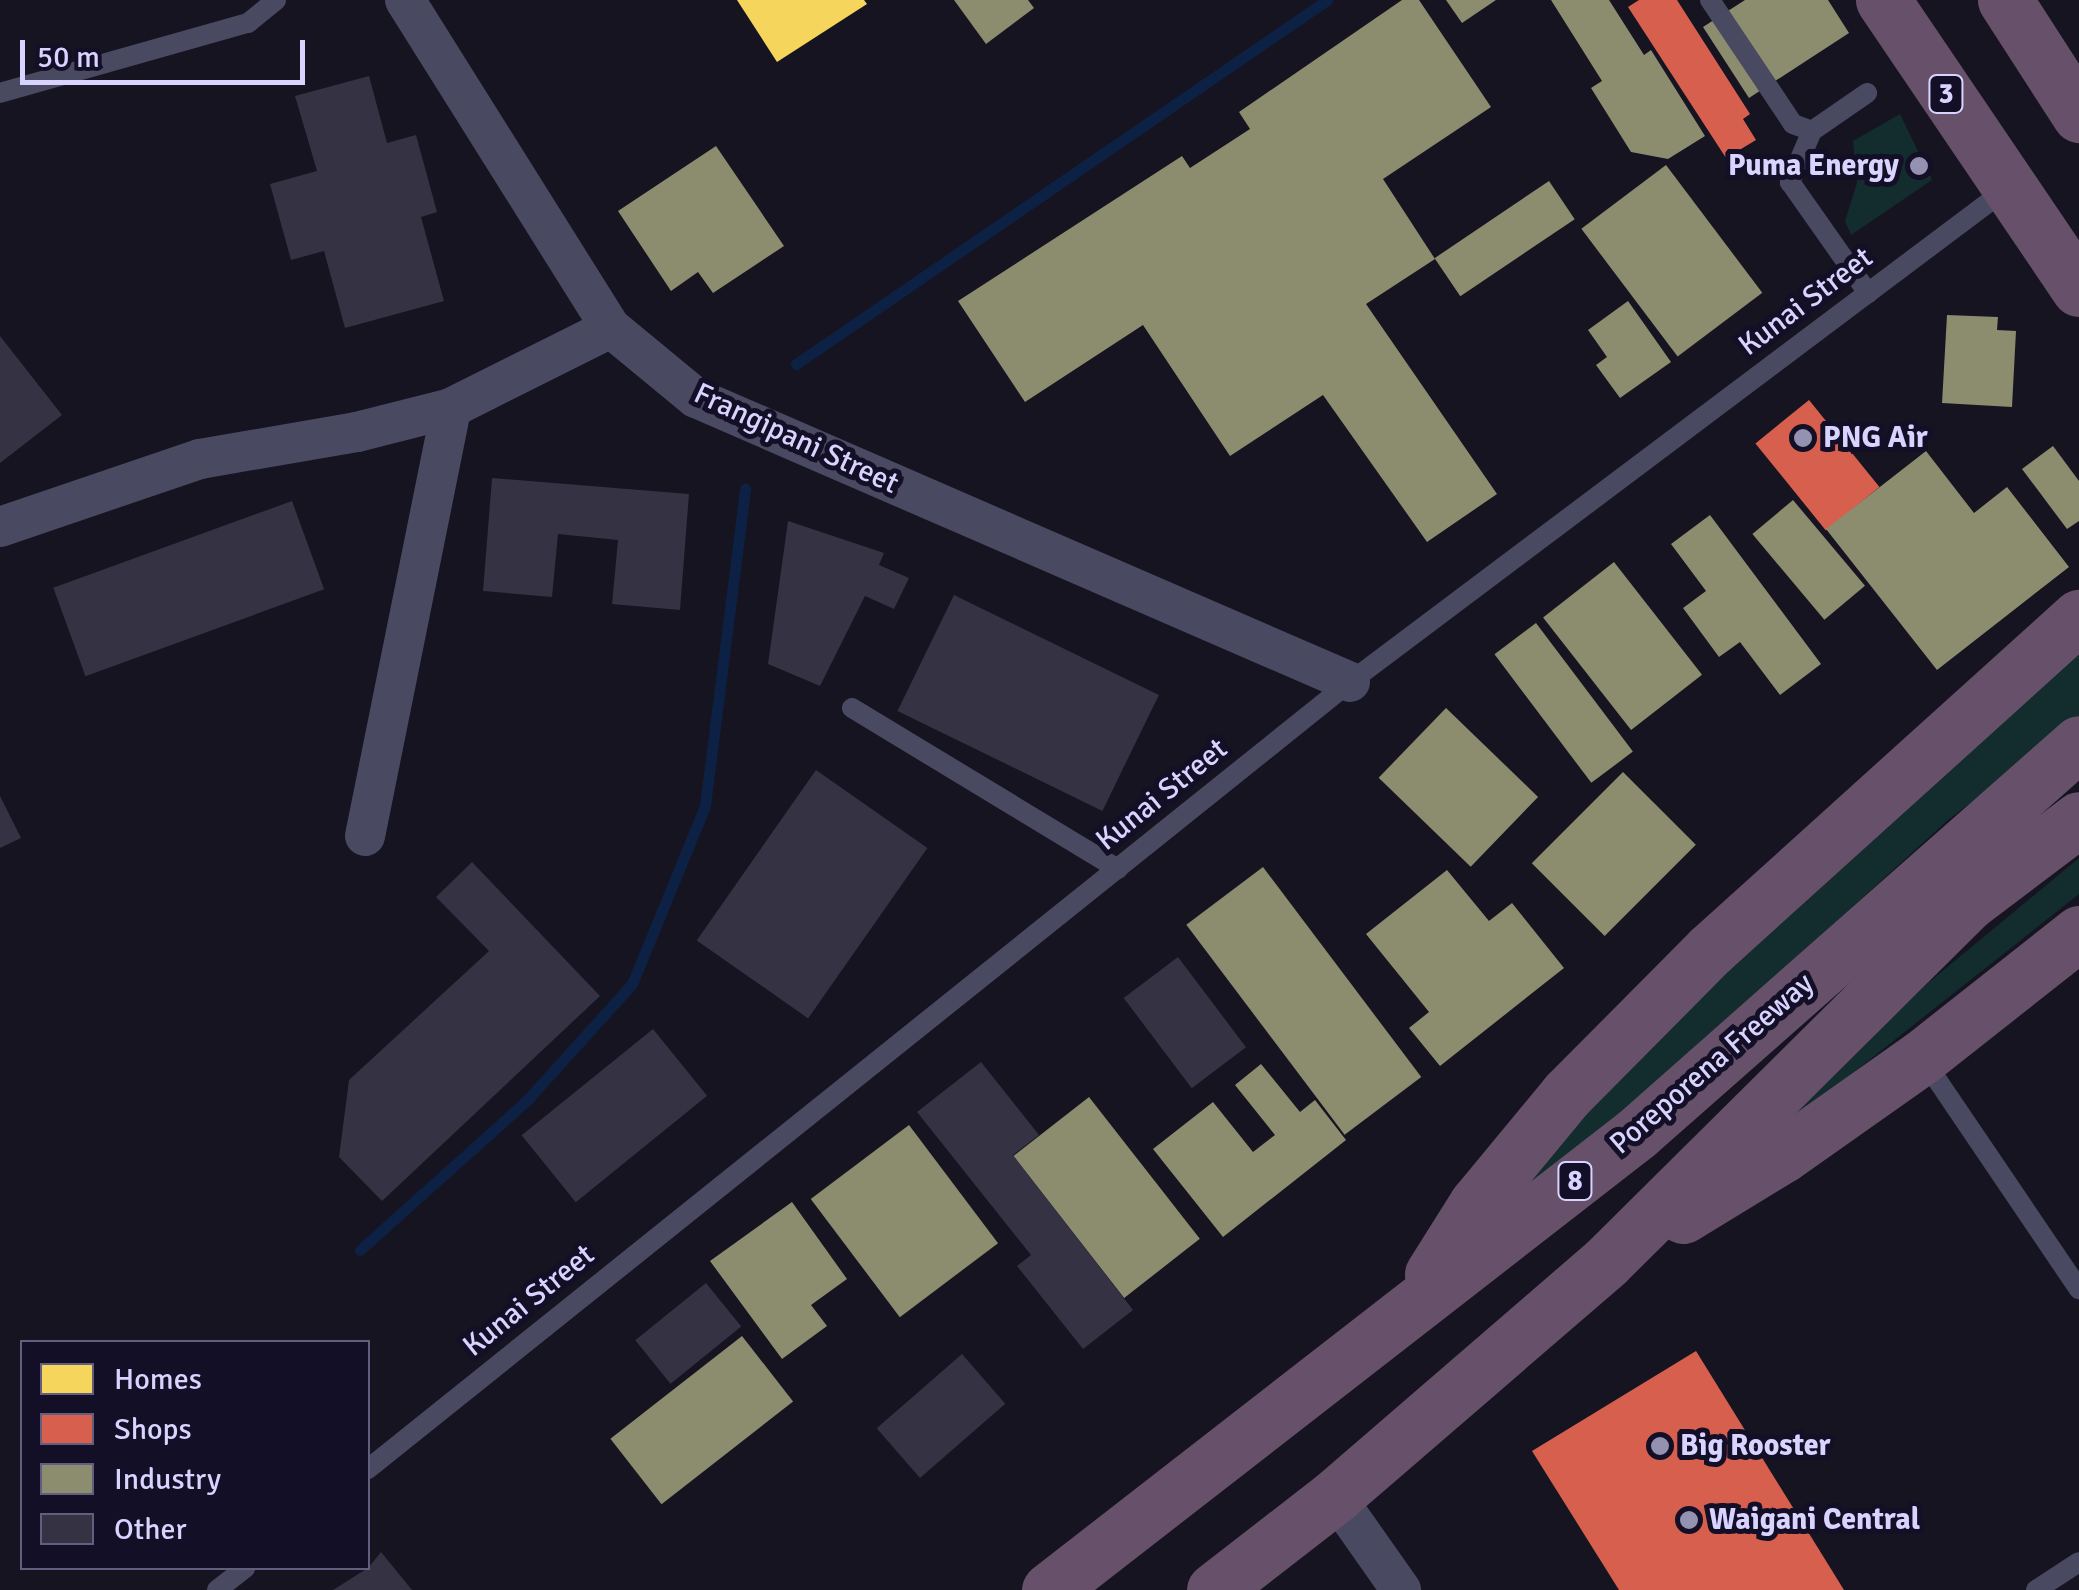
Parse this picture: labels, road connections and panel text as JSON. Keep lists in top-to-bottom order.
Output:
{
  "streets": {
    "highway": ["3", "Poreporena Freeway", "8"],
    "street": ["Frangipani Street"],
    "lane": ["Kunai Street"]
  },
  "crossings": [
    ["3", "Kunai Street"],
    ["Kunai Street", "Frangipani Street"]
  ],
  "places": [
    "Puma Energy",
    "PNG Air",
    "Big Rooster",
    "Waigani Central"
  ],
  "legend": [
    "Homes",
    "Shops",
    "Industry",
    "Other"
  ],
  "scale_bar": "50 m"
}
